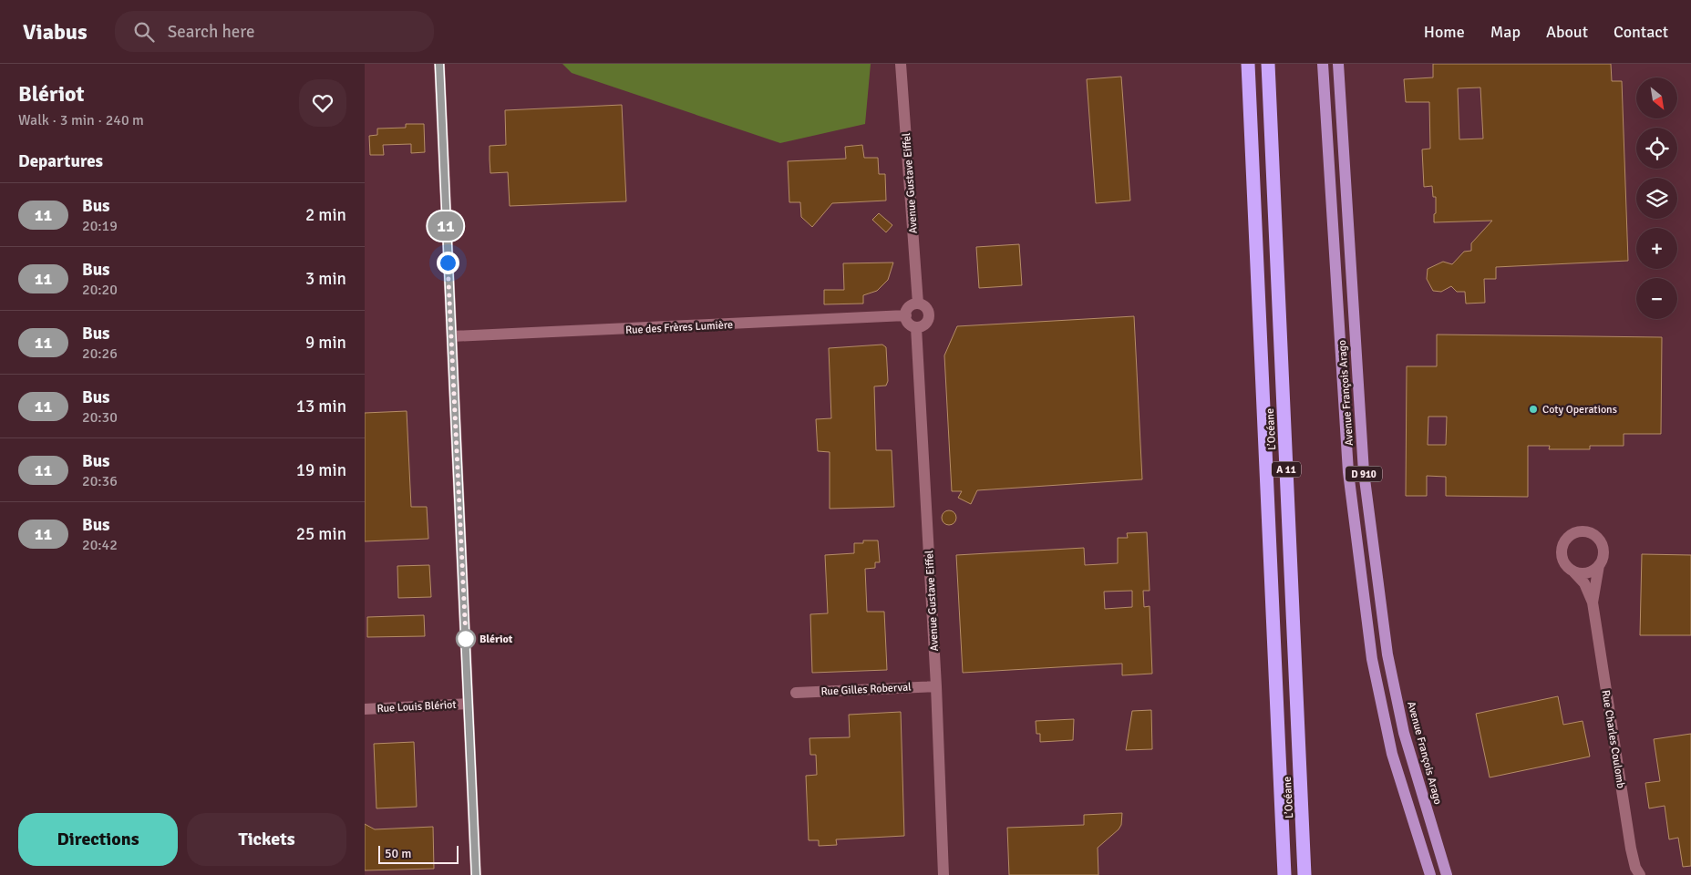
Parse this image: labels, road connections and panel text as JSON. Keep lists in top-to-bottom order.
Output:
{
  "streets": {
    "highway": ["L’Océane", "A 11"],
    "main road": ["Avenue François Arago", "D 910"],
    "street": [
      "Avenue Gustave Eiffel",
      "Rue des Frères Lumière",
      "Rue Gilles Roberval",
      "Rue Louis Blériot",
      "Rue Charles Coulomb"
    ]
  },
  "crossings": [
    ["Avenue Gustave Eiffel", "Rue des Frères Lumière"],
    ["Avenue Gustave Eiffel", "Rue Gilles Roberval"]
  ],
  "places": ["Coty Operations", "Blériot"],
  "lines": ["bus line 11"],
  "scale_bar": "50 m",
  "north": "bottom right",
  "page": {
    "header": "Viabus",
    "search": "Search here",
    "nav": [
      "Home",
      "Map",
      "About",
      "Contact"
    ],
    "heading": [
      ["Blériot", "Walk · 3 min · 240 m"],
      "Departures"
    ],
    "on_map": "11",
    "map_buttons": ["+", "−"],
    "list": [
      {
        "mark": "11",
        "name": "Bus",
        "note": "20:19",
        "value": "2 min"
      },
      {
        "mark": "11",
        "name": "Bus",
        "note": "20:20",
        "value": "3 min"
      },
      {
        "mark": "11",
        "name": "Bus",
        "note": "20:26",
        "value": "9 min"
      },
      {
        "mark": "11",
        "name": "Bus",
        "note": "20:30",
        "value": "13 min"
      },
      {
        "mark": "11",
        "name": "Bus",
        "note": "20:36",
        "value": "19 min"
      },
      {
        "mark": "11",
        "name": "Bus",
        "note": "20:42",
        "value": "25 min"
      }
    ],
    "buttons": ["Directions", "Tickets"],
    "scale": "50 m"
  }
}
